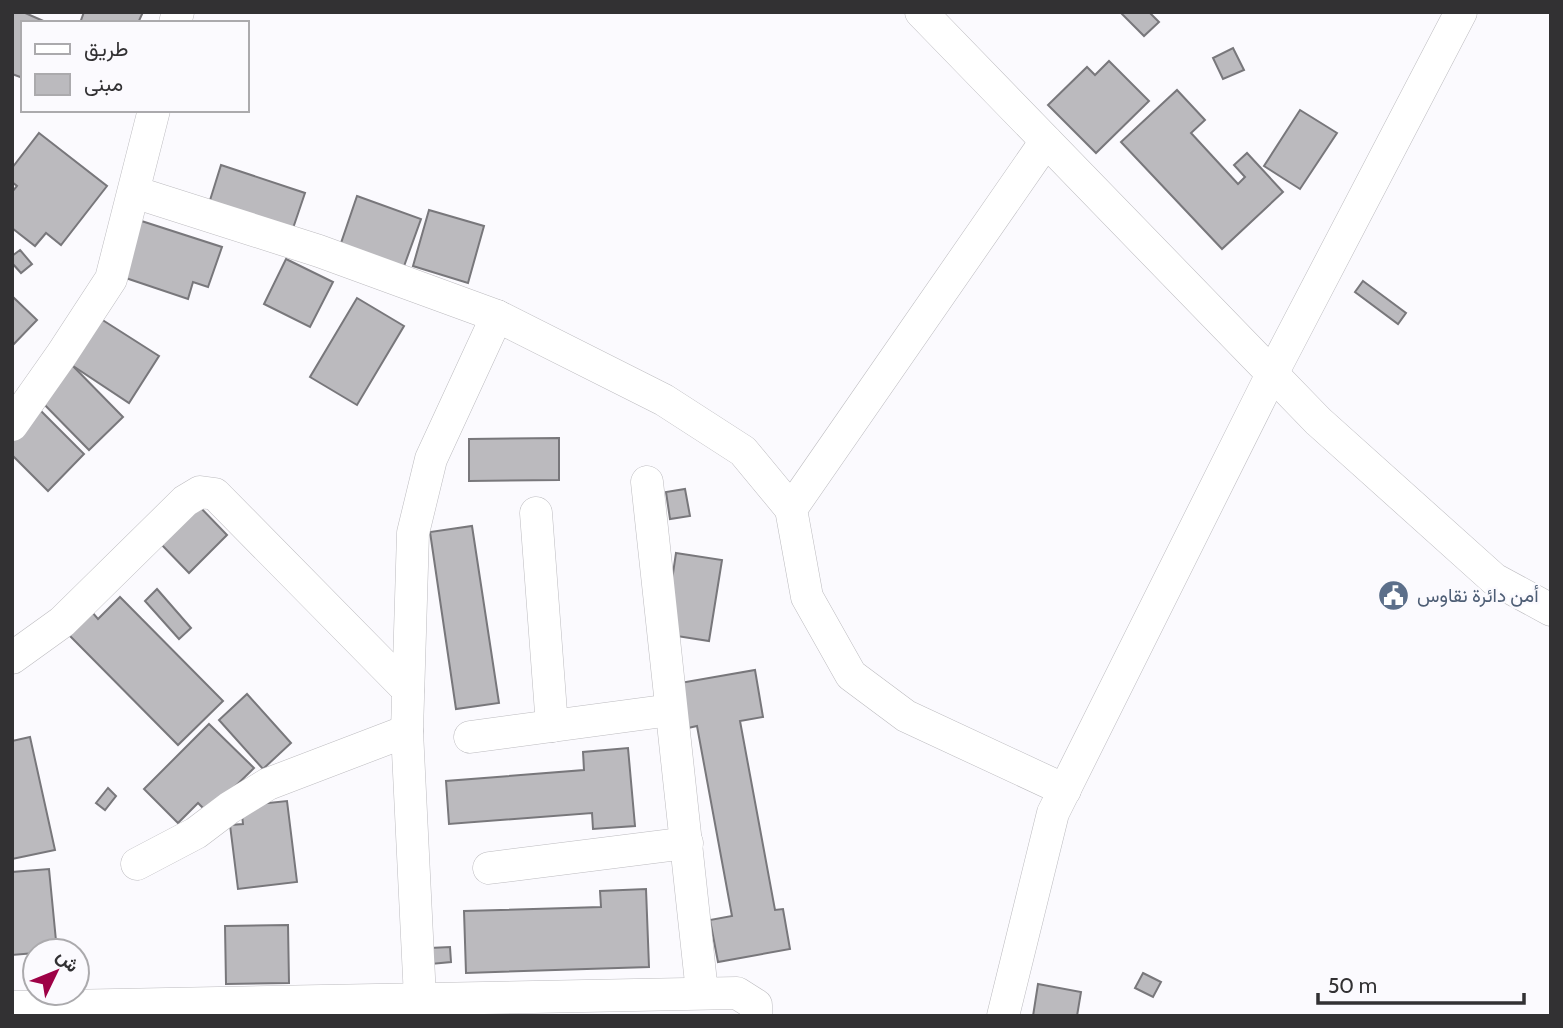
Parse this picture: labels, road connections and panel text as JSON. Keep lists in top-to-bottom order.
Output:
{
  "places": {
    "public building": ["أمن دائرة نقاوس"]
  },
  "legend": ["طريق", "مبنى"],
  "scale_bar": "50 m",
  "north": "top right"
}
